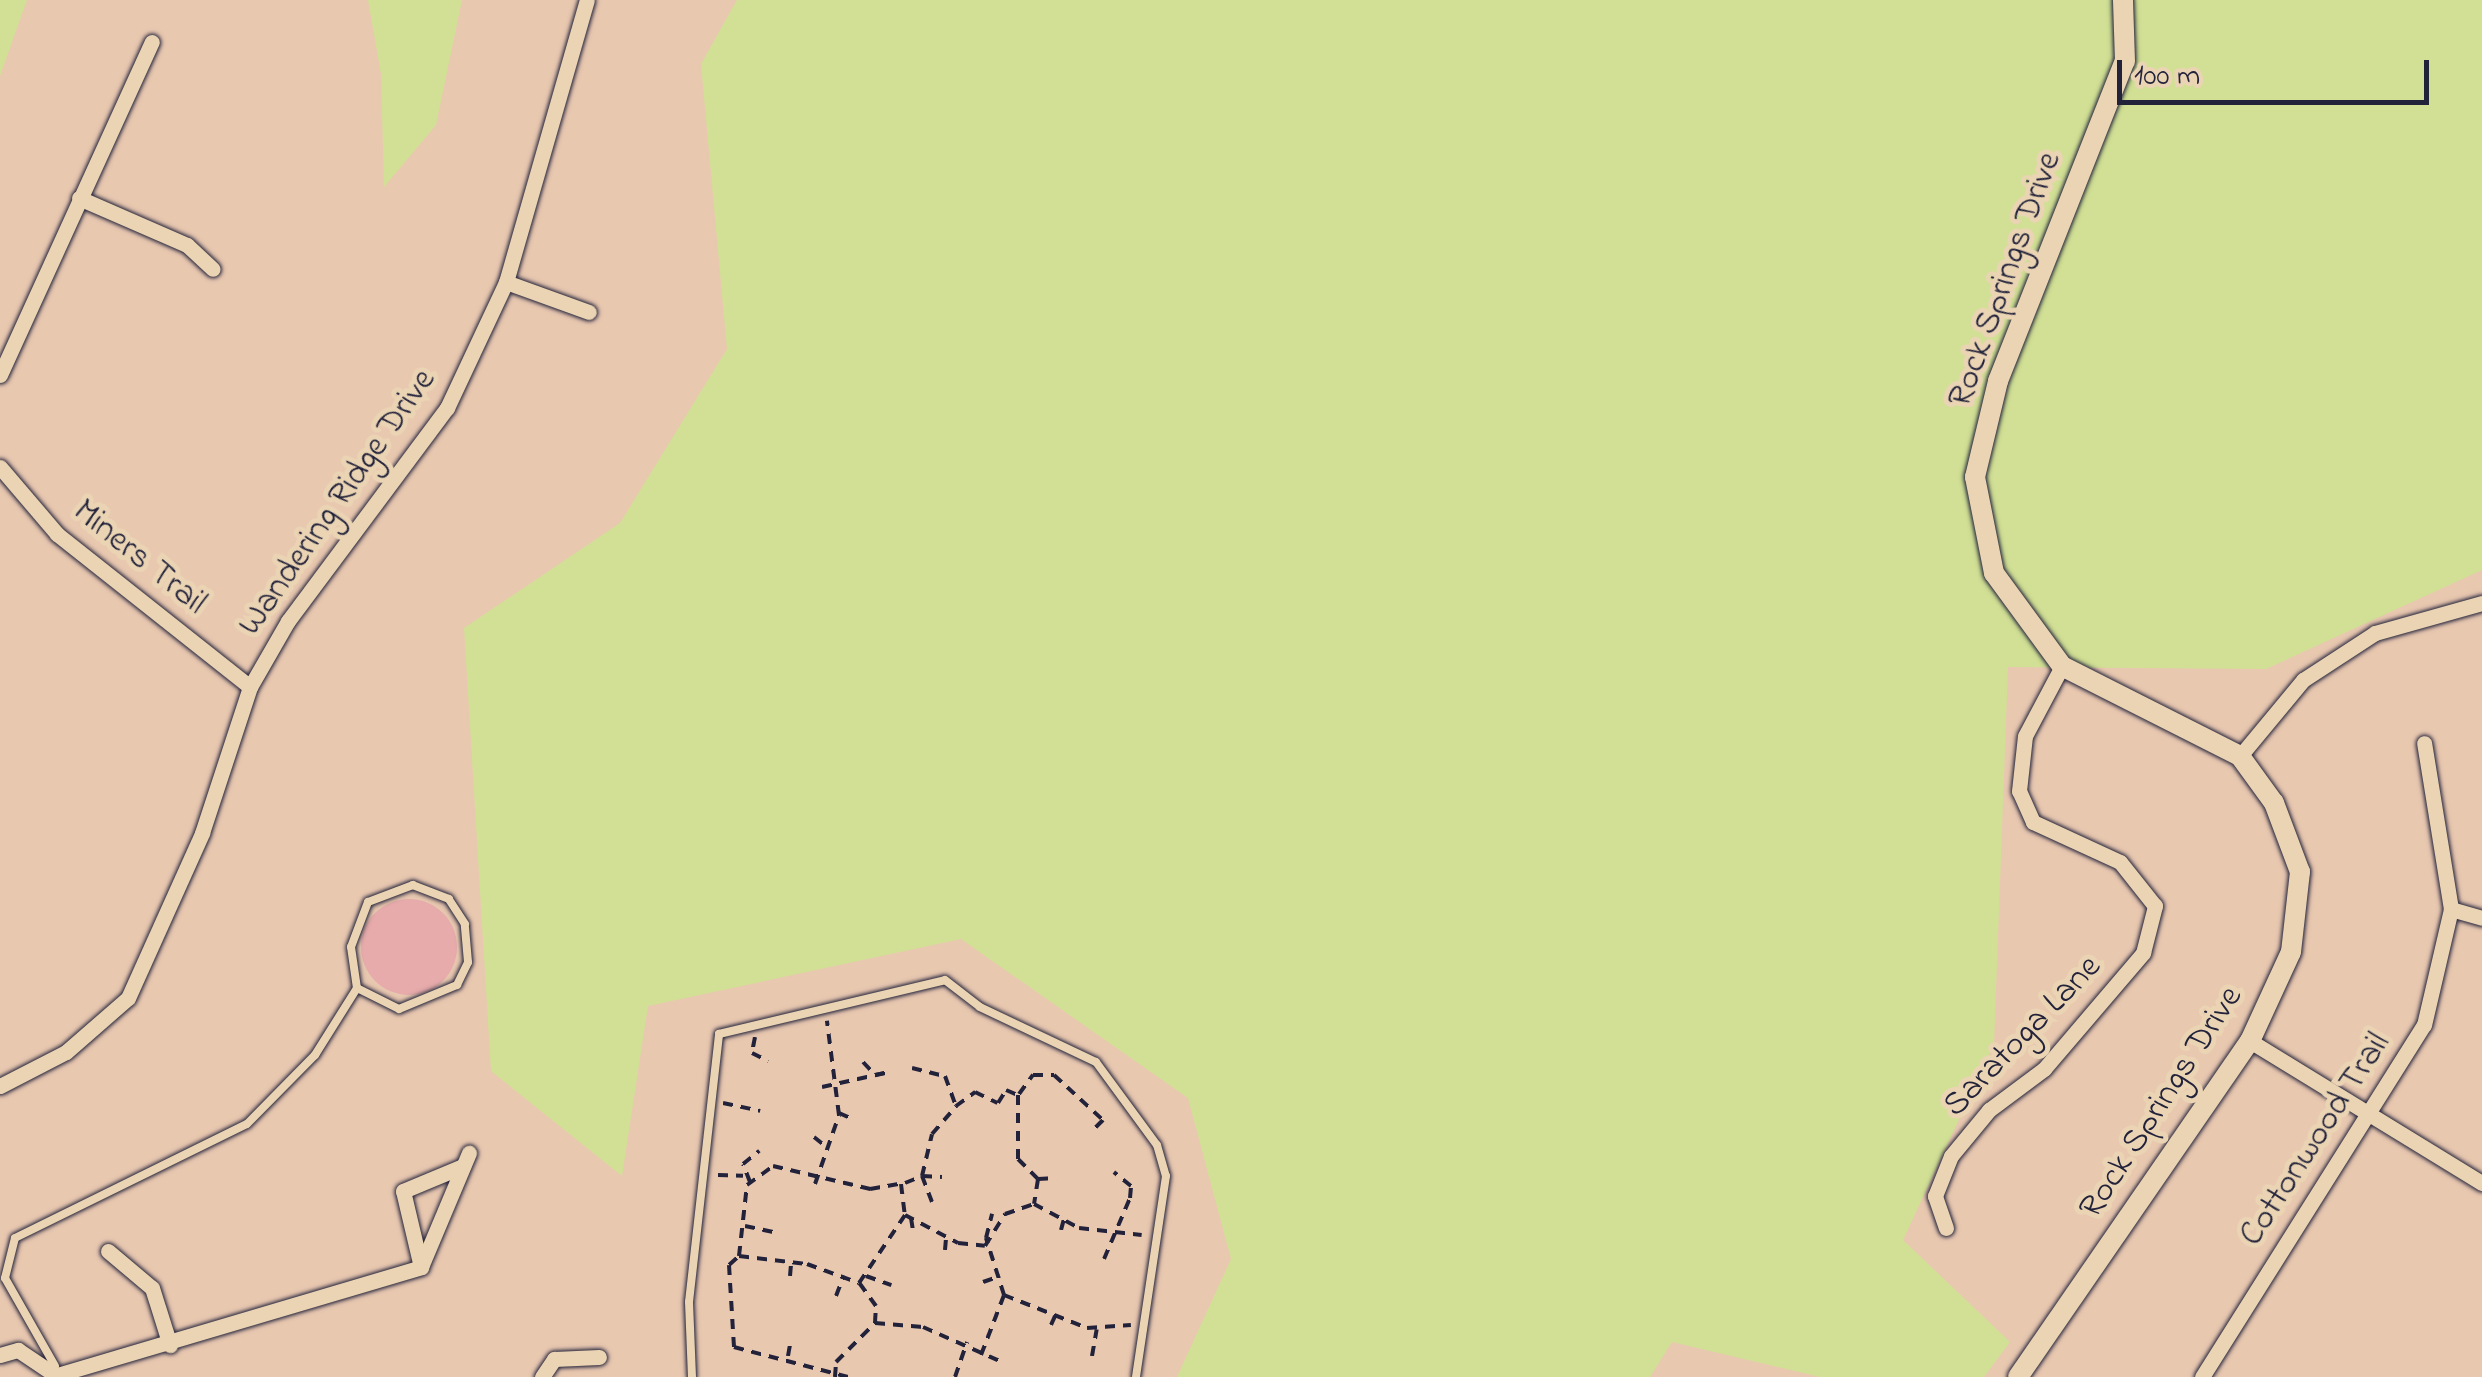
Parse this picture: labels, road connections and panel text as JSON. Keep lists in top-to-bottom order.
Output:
{
  "streets": {
    "street": [
      "Rock Springs Drive",
      "Wandering Ridge Drive",
      "Miners Trail",
      "Saratoga Lane",
      "Cottonwood Trail"
    ]
  },
  "crossings": [
    ["Rock Springs Drive", "Saratoga Lane"],
    ["Wandering Ridge Drive", "Miners Trail"]
  ],
  "scale_bar": "100 m"
}
